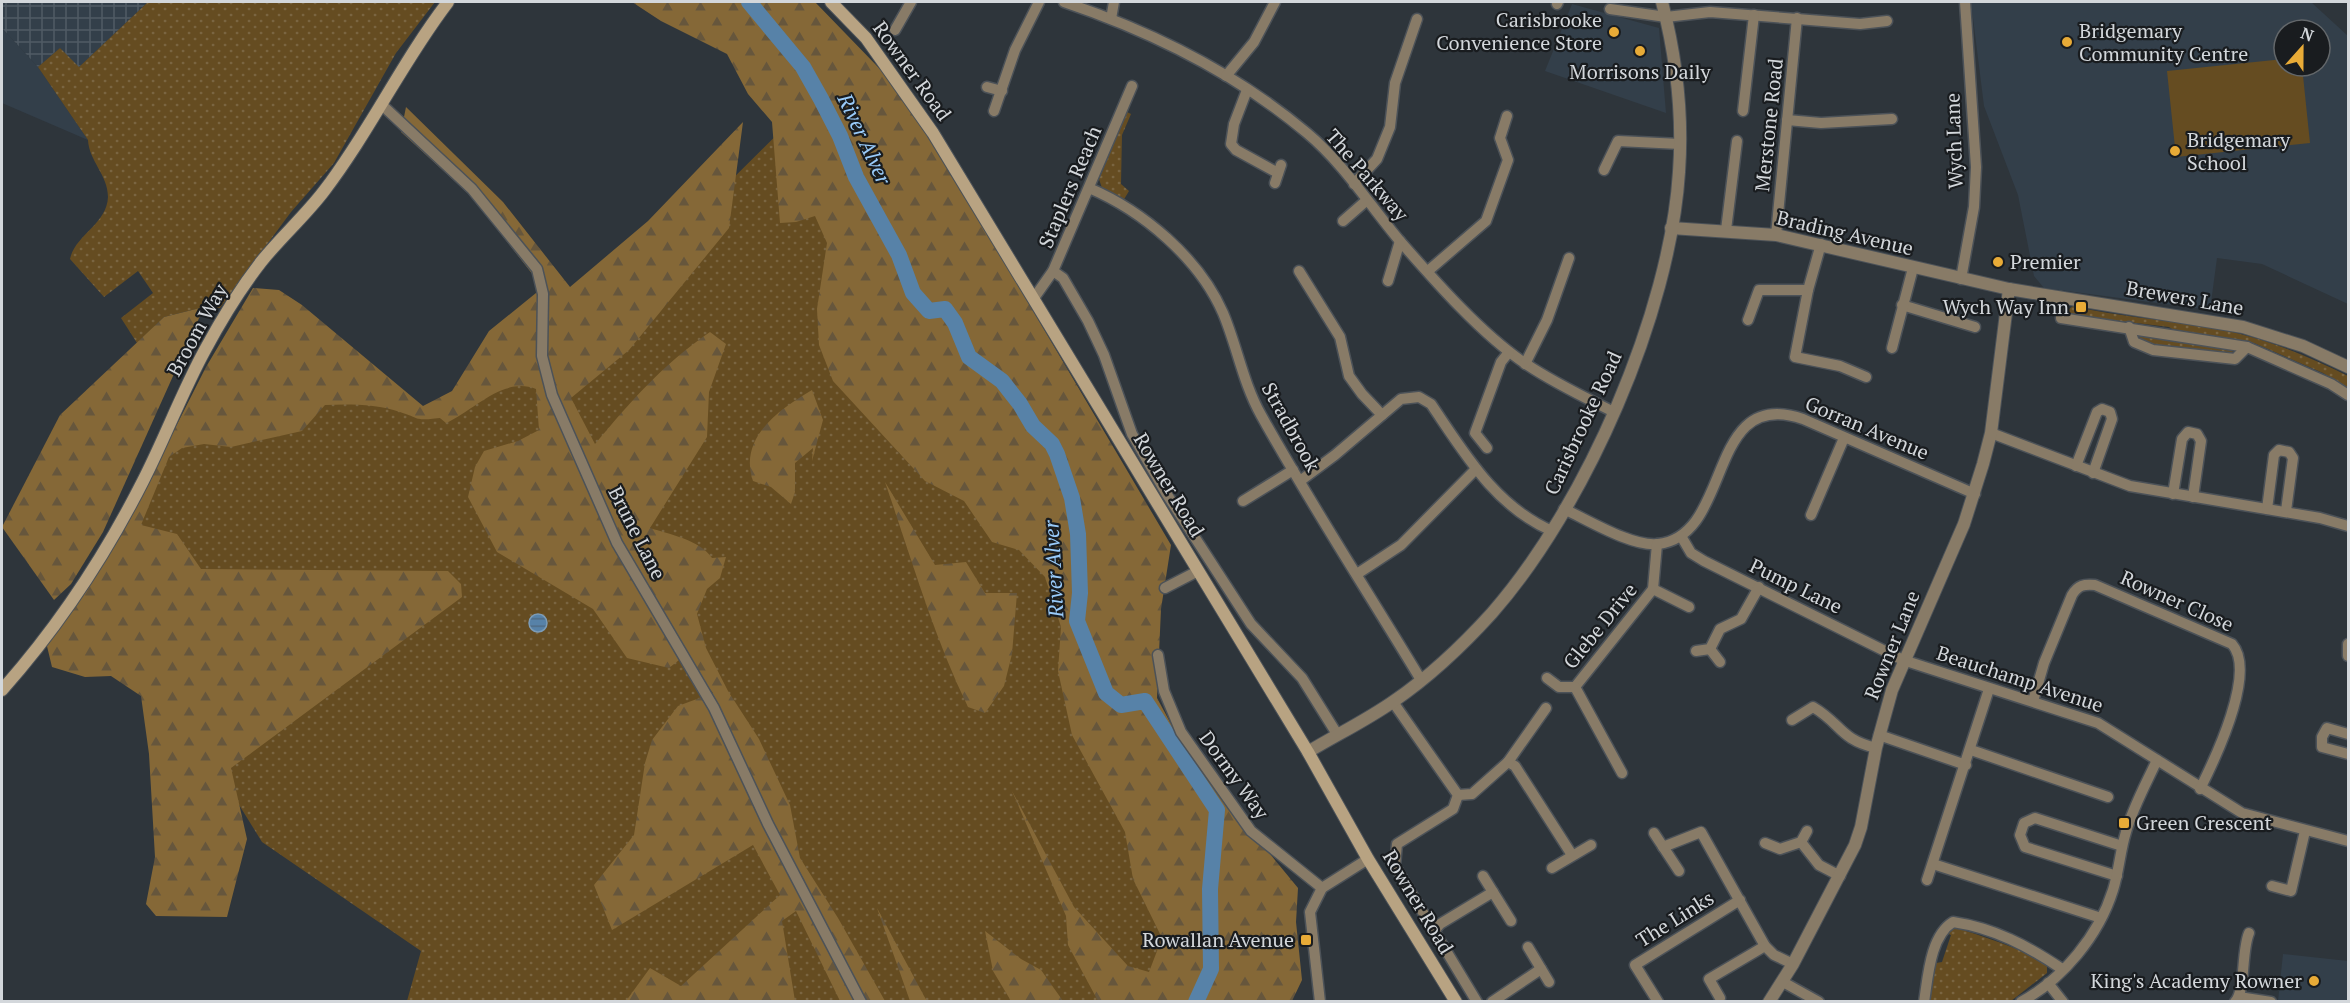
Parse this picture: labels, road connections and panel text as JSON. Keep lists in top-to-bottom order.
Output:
{
  "streets": {
    "main road": ["Rowner Road", "Broom Way"],
    "street": [
      "Merstone Road",
      "Wych Lane",
      "The Parkway",
      "Staplers Reach",
      "Brading Avenue",
      "Brewers Lane",
      "Carisbrooke Road",
      "Stradbrook",
      "Gorran Avenue",
      "Brune Lane",
      "Pump Lane",
      "Rowner Close",
      "Glebe Drive",
      "Rowner Lane",
      "Beauchamp Avenue",
      "Dormy Way",
      "The Links"
    ]
  },
  "crossings": [
    ["Rowner Road", "Staplers Reach"],
    ["Rowner Road", "Carisbrooke Road"],
    ["Merstone Road", "Brading Avenue"],
    ["Wych Lane", "Brading Avenue"],
    ["The Parkway", "Carisbrooke Road"],
    ["Staplers Reach", "Stradbrook"],
    ["Brading Avenue", "Brewers Lane"],
    ["Brading Avenue", "Carisbrooke Road"],
    ["Brading Avenue", "Rowner Lane"],
    ["Brewers Lane", "Rowner Lane"],
    ["Broom Way", "Brune Lane"],
    ["Carisbrooke Road", "Stradbrook"],
    ["Gorran Avenue", "Pump Lane"],
    ["Gorran Avenue", "Glebe Drive"],
    ["Gorran Avenue", "Rowner Lane"],
    ["Pump Lane", "Rowner Lane"],
    ["Pump Lane", "Beauchamp Avenue"],
    ["Rowner Close", "Beauchamp Avenue"],
    ["Rowner Lane", "Beauchamp Avenue"]
  ],
  "water": ["River Alver"],
  "places": {
    "other": [
      "Carisbrooke Convenience Store",
      "Bridgemary Community Centre",
      "Morrisons Daily",
      "Bridgemary School",
      "Premier",
      "King's Academy Rowner"
    ],
    "transit": ["Wych Way Inn", "Green Crescent", "Rowallan Avenue"]
  },
  "north": "top"
}
